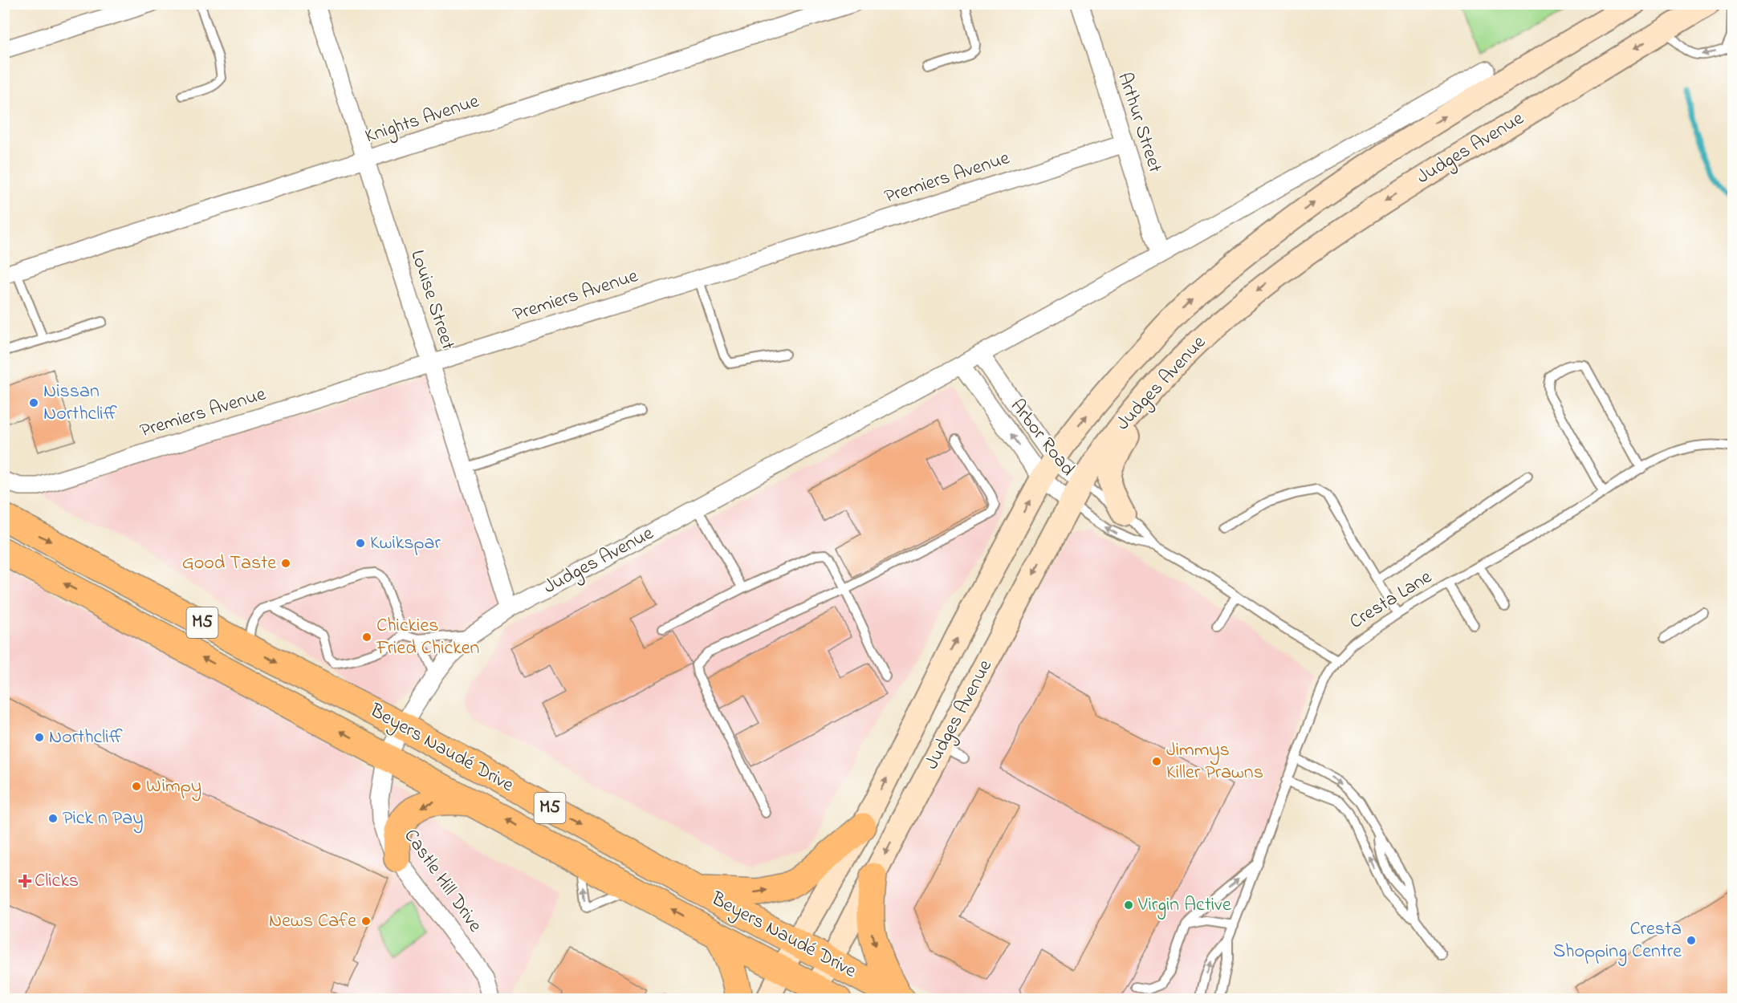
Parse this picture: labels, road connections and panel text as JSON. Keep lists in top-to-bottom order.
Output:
{
  "streets": {
    "main road": ["Judges Avenue", "M5", "Beyers Naudé Drive"],
    "street": [
      "Knights Avenue",
      "Arthur Street",
      "Premiers Avenue",
      "Louise Street",
      "Arbor Road",
      "Castle Hill Drive"
    ],
    "lane": ["Cresta Lane"]
  },
  "crossings": [
    ["Knights Avenue", "Louise Street"],
    ["Arthur Street", "Judges Avenue"],
    ["Arthur Street", "Premiers Avenue"],
    ["Judges Avenue", "Louise Street"],
    ["Judges Avenue", "Arbor Road"],
    ["Judges Avenue", "Beyers Naudé Drive"],
    ["Judges Avenue", "Castle Hill Drive"],
    ["Premiers Avenue", "Louise Street"],
    ["Arbor Road", "Cresta Lane"],
    ["Beyers Naudé Drive", "Castle Hill Drive"]
  ],
  "places": {
    "other": [
      "Nissan Northcliff",
      "Kwikspar",
      "Good Taste",
      "Chickies Fried Chicken",
      "Northcliff",
      "Jimmys Killer Prawns",
      "Wimpy",
      "Pick n Pay",
      "Virgin Active",
      "News Cafe",
      "Cresta Shopping Centre"
    ],
    "health": ["Clicks"]
  }
}
